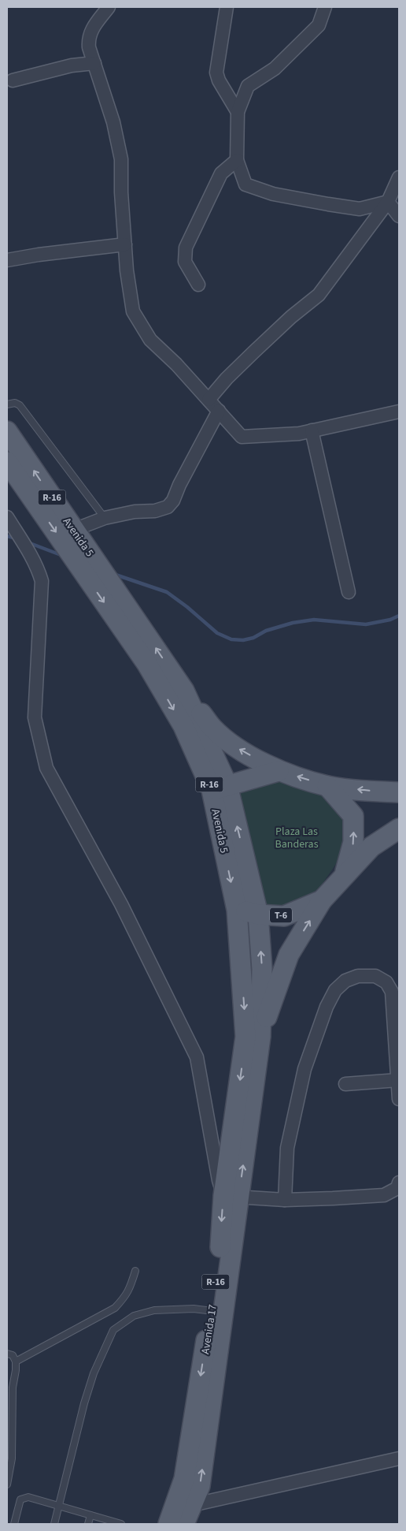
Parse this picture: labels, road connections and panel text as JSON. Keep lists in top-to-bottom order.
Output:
{
  "streets": {
    "main road": [
      "R-16",
      "Avenida 5",
      "T-6",
      "Avenida 17"
    ]
  },
  "crossings": [
    ["Avenida 5", "T-6"],
    ["Avenida 5", "Avenida 17"]
  ],
  "parks": ["Plaza Las Banderas"]
}
